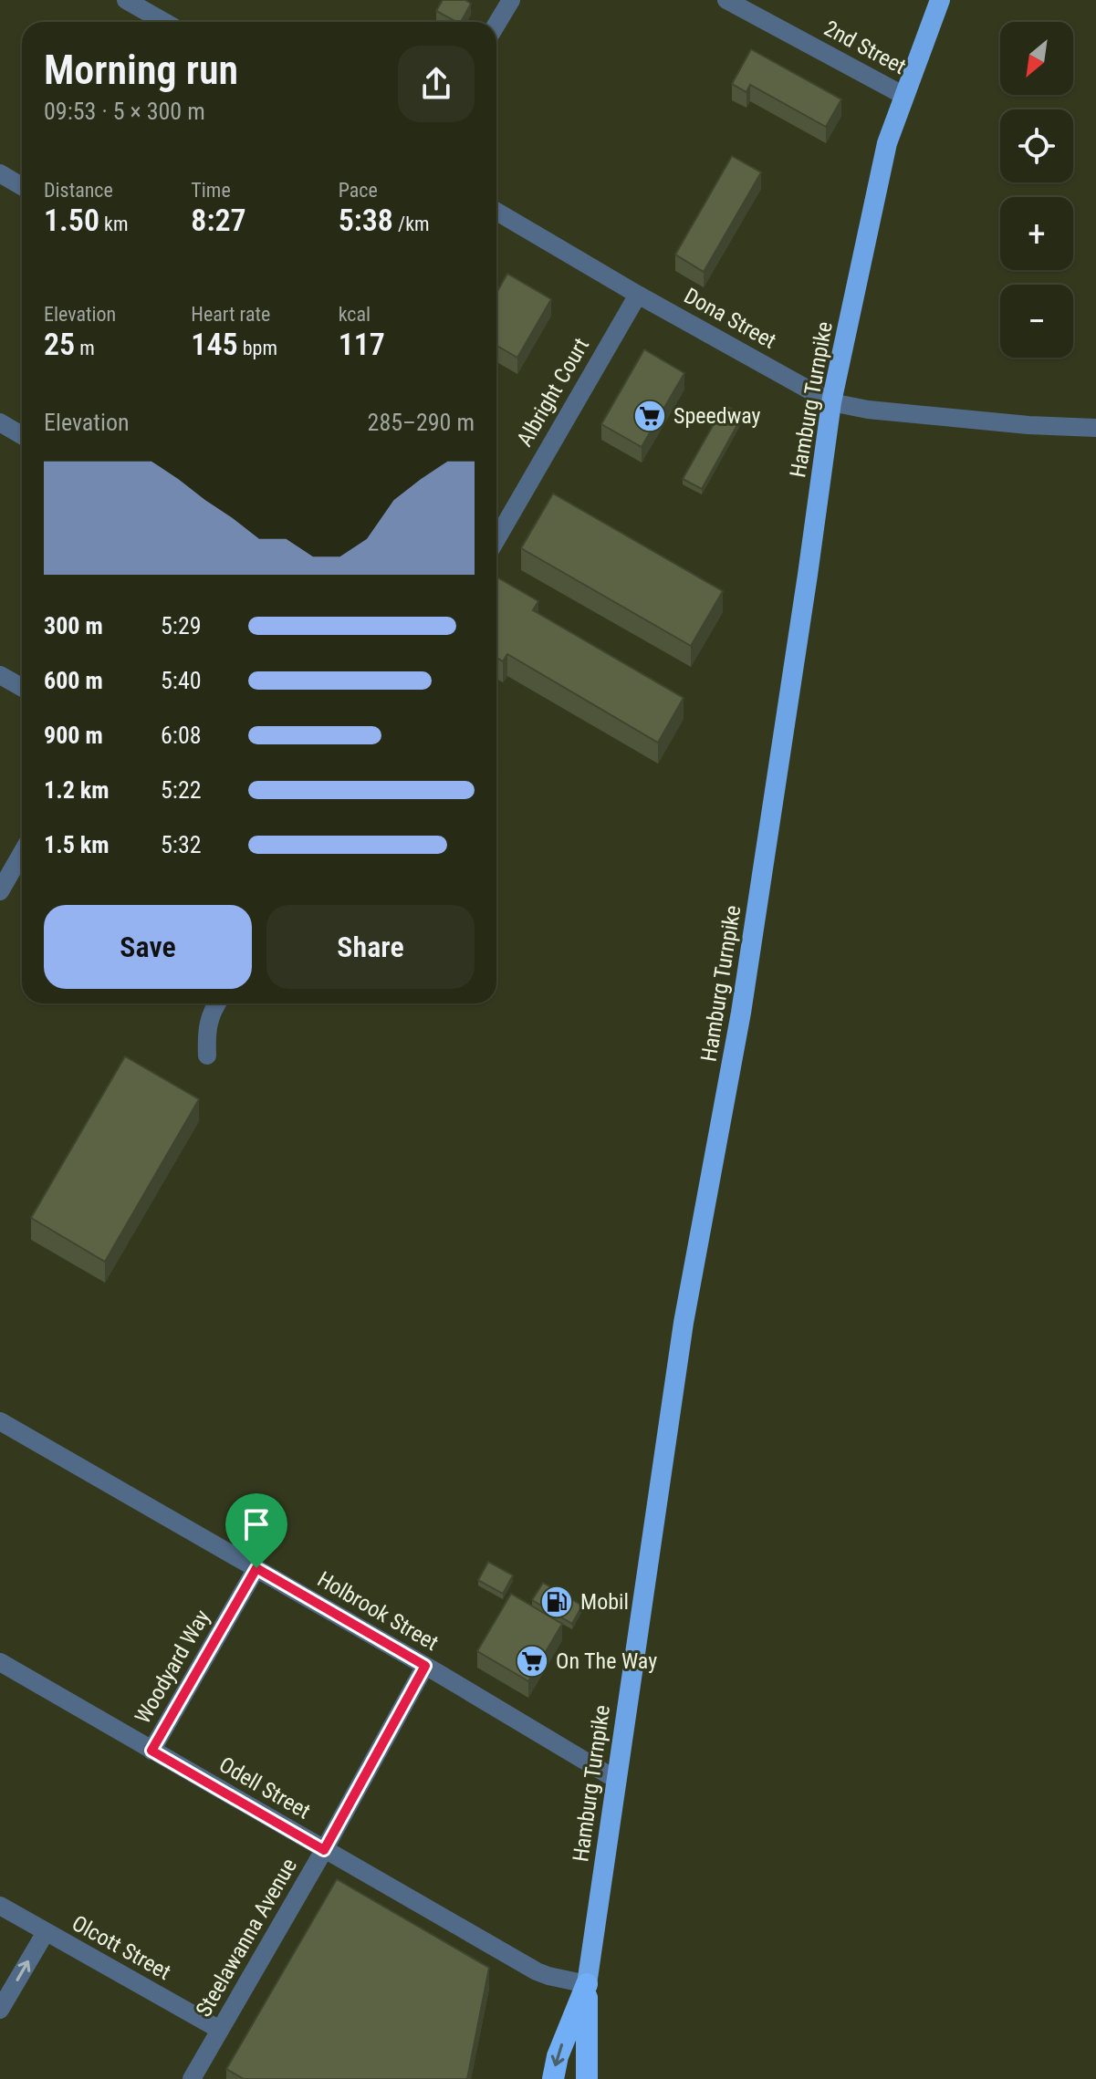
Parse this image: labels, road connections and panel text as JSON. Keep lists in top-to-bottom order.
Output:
{
  "streets": {
    "highway": ["Hamburg Turnpike"],
    "street": [
      "2nd Street",
      "Dona Street",
      "Albright Court",
      "Holbrook Street",
      "Woodyard Way",
      "Odell Street",
      "Steelawanna Avenue",
      "Olcott Street"
    ]
  },
  "crossings": [
    ["2nd Street", "Hamburg Turnpike"],
    ["Dona Street", "Albright Court"],
    ["Dona Street", "Hamburg Turnpike"],
    ["Hamburg Turnpike", "Holbrook Street"],
    ["Hamburg Turnpike", "Odell Street"],
    ["Holbrook Street", "Woodyard Way"],
    ["Holbrook Street", "Steelawanna Avenue"],
    ["Woodyard Way", "Odell Street"],
    ["Odell Street", "Steelawanna Avenue"],
    ["Steelawanna Avenue", "Olcott Street"]
  ],
  "places": {
    "supermarket": ["Speedway", "On The Way"],
    "fuel station": ["Mobil"]
  },
  "north": "bottom left",
  "page": {
    "map_buttons": ["+", "−"],
    "heading": ["Morning run", "09:53 · 5 × 300 m"],
    "stats": [
      ["Distance", "1.50 km"],
      ["Time", "8:27"],
      ["Pace", "5:38 /km"],
      ["Elevation", "25 m"],
      ["Heart rate", "145 bpm"],
      ["kcal", "117"]
    ],
    "chart": ["Elevation", "285–290 m"],
    "list": [
      {
        "name": "300 m",
        "note": "5:29"
      },
      {
        "name": "600 m",
        "note": "5:40"
      },
      {
        "name": "900 m",
        "note": "6:08"
      },
      {
        "name": "1.2 km",
        "note": "5:22"
      },
      {
        "name": "1.5 km",
        "note": "5:32"
      }
    ],
    "buttons": ["Save", "Share"]
  }
}
